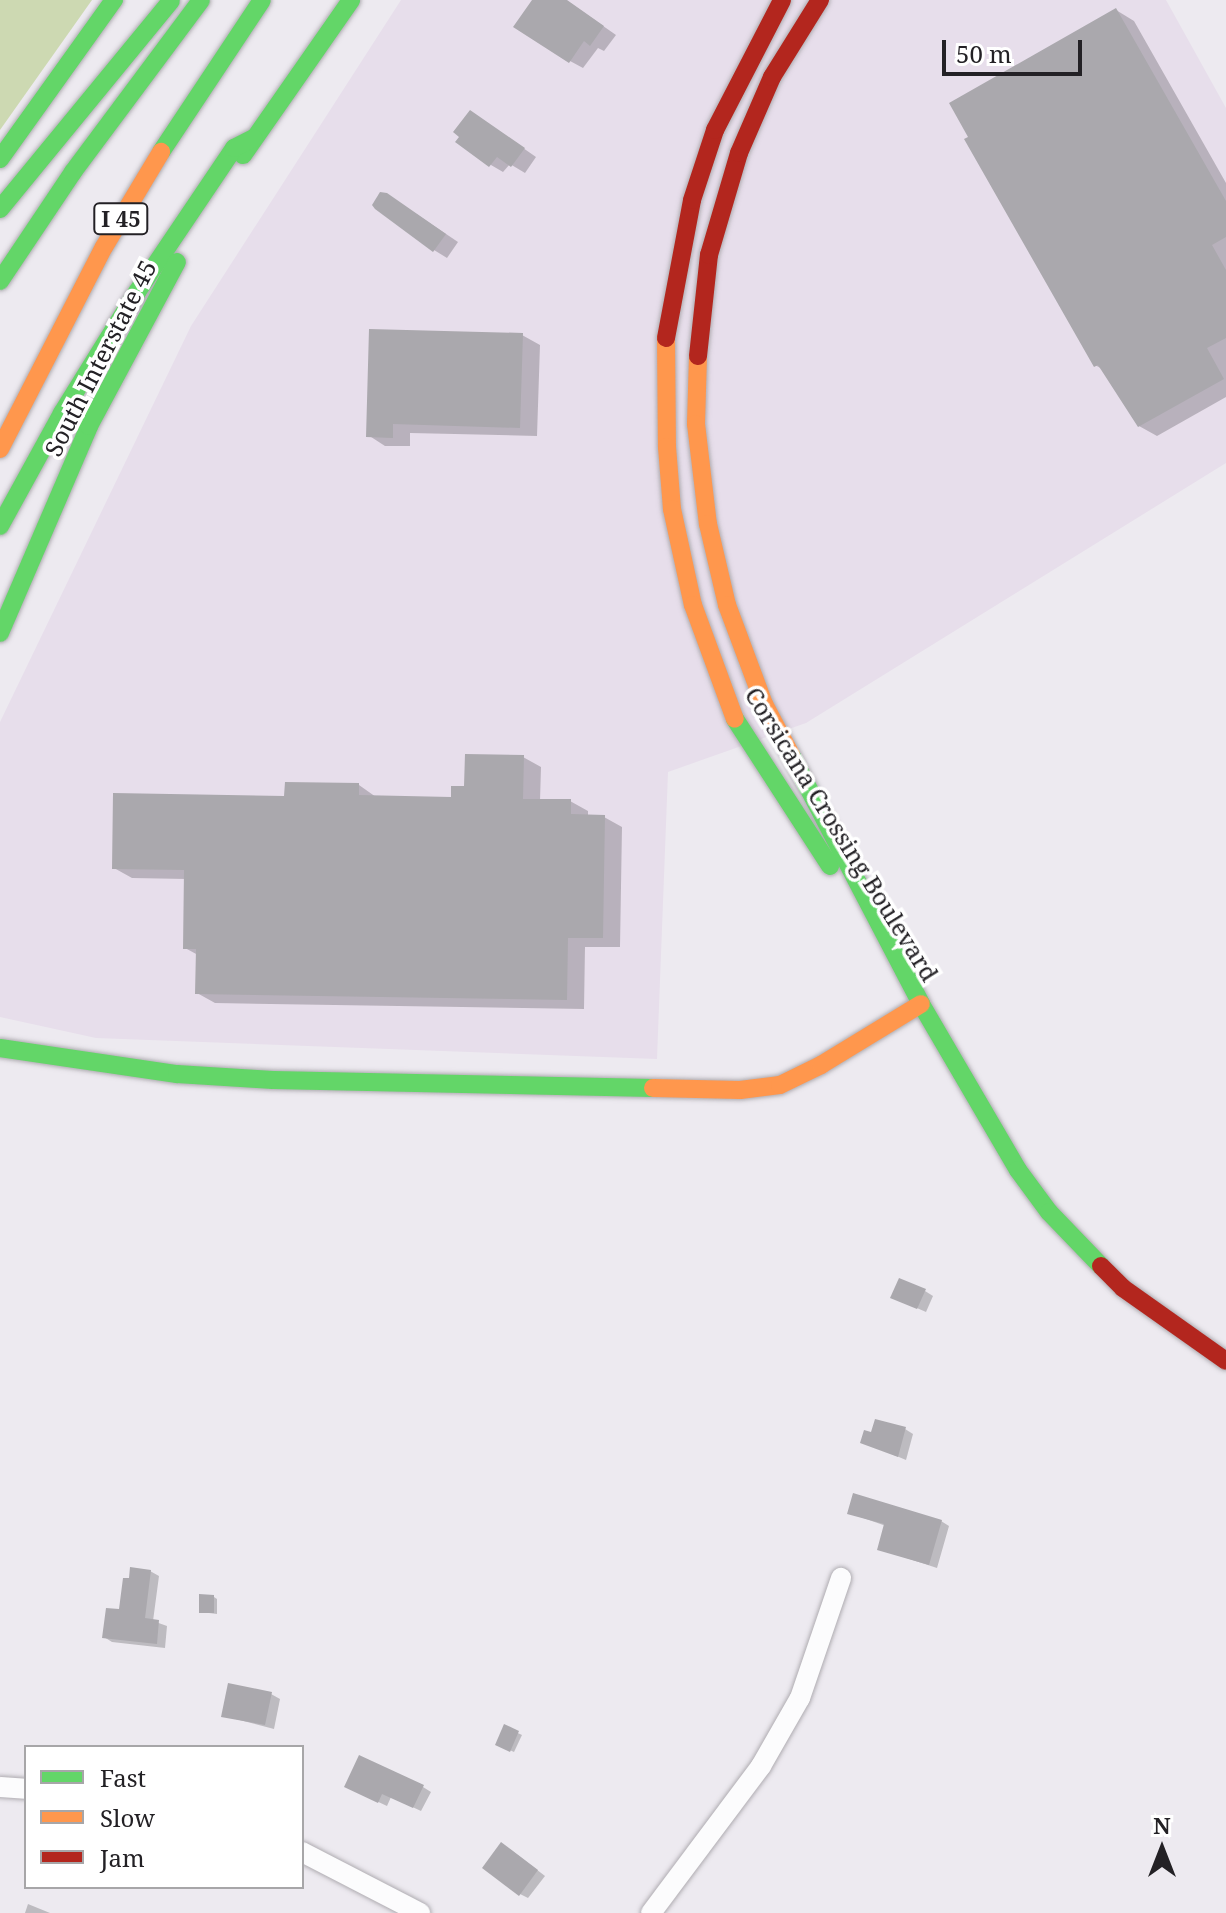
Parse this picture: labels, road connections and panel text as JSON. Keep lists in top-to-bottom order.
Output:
{
  "streets": {
    "main road": ["I 45", "South Interstate 45", "Corsicana Crossing Boulevard"]
  },
  "legend": ["Fast", "Slow", "Jam"],
  "scale_bar": "50 m",
  "north": "top"
}
